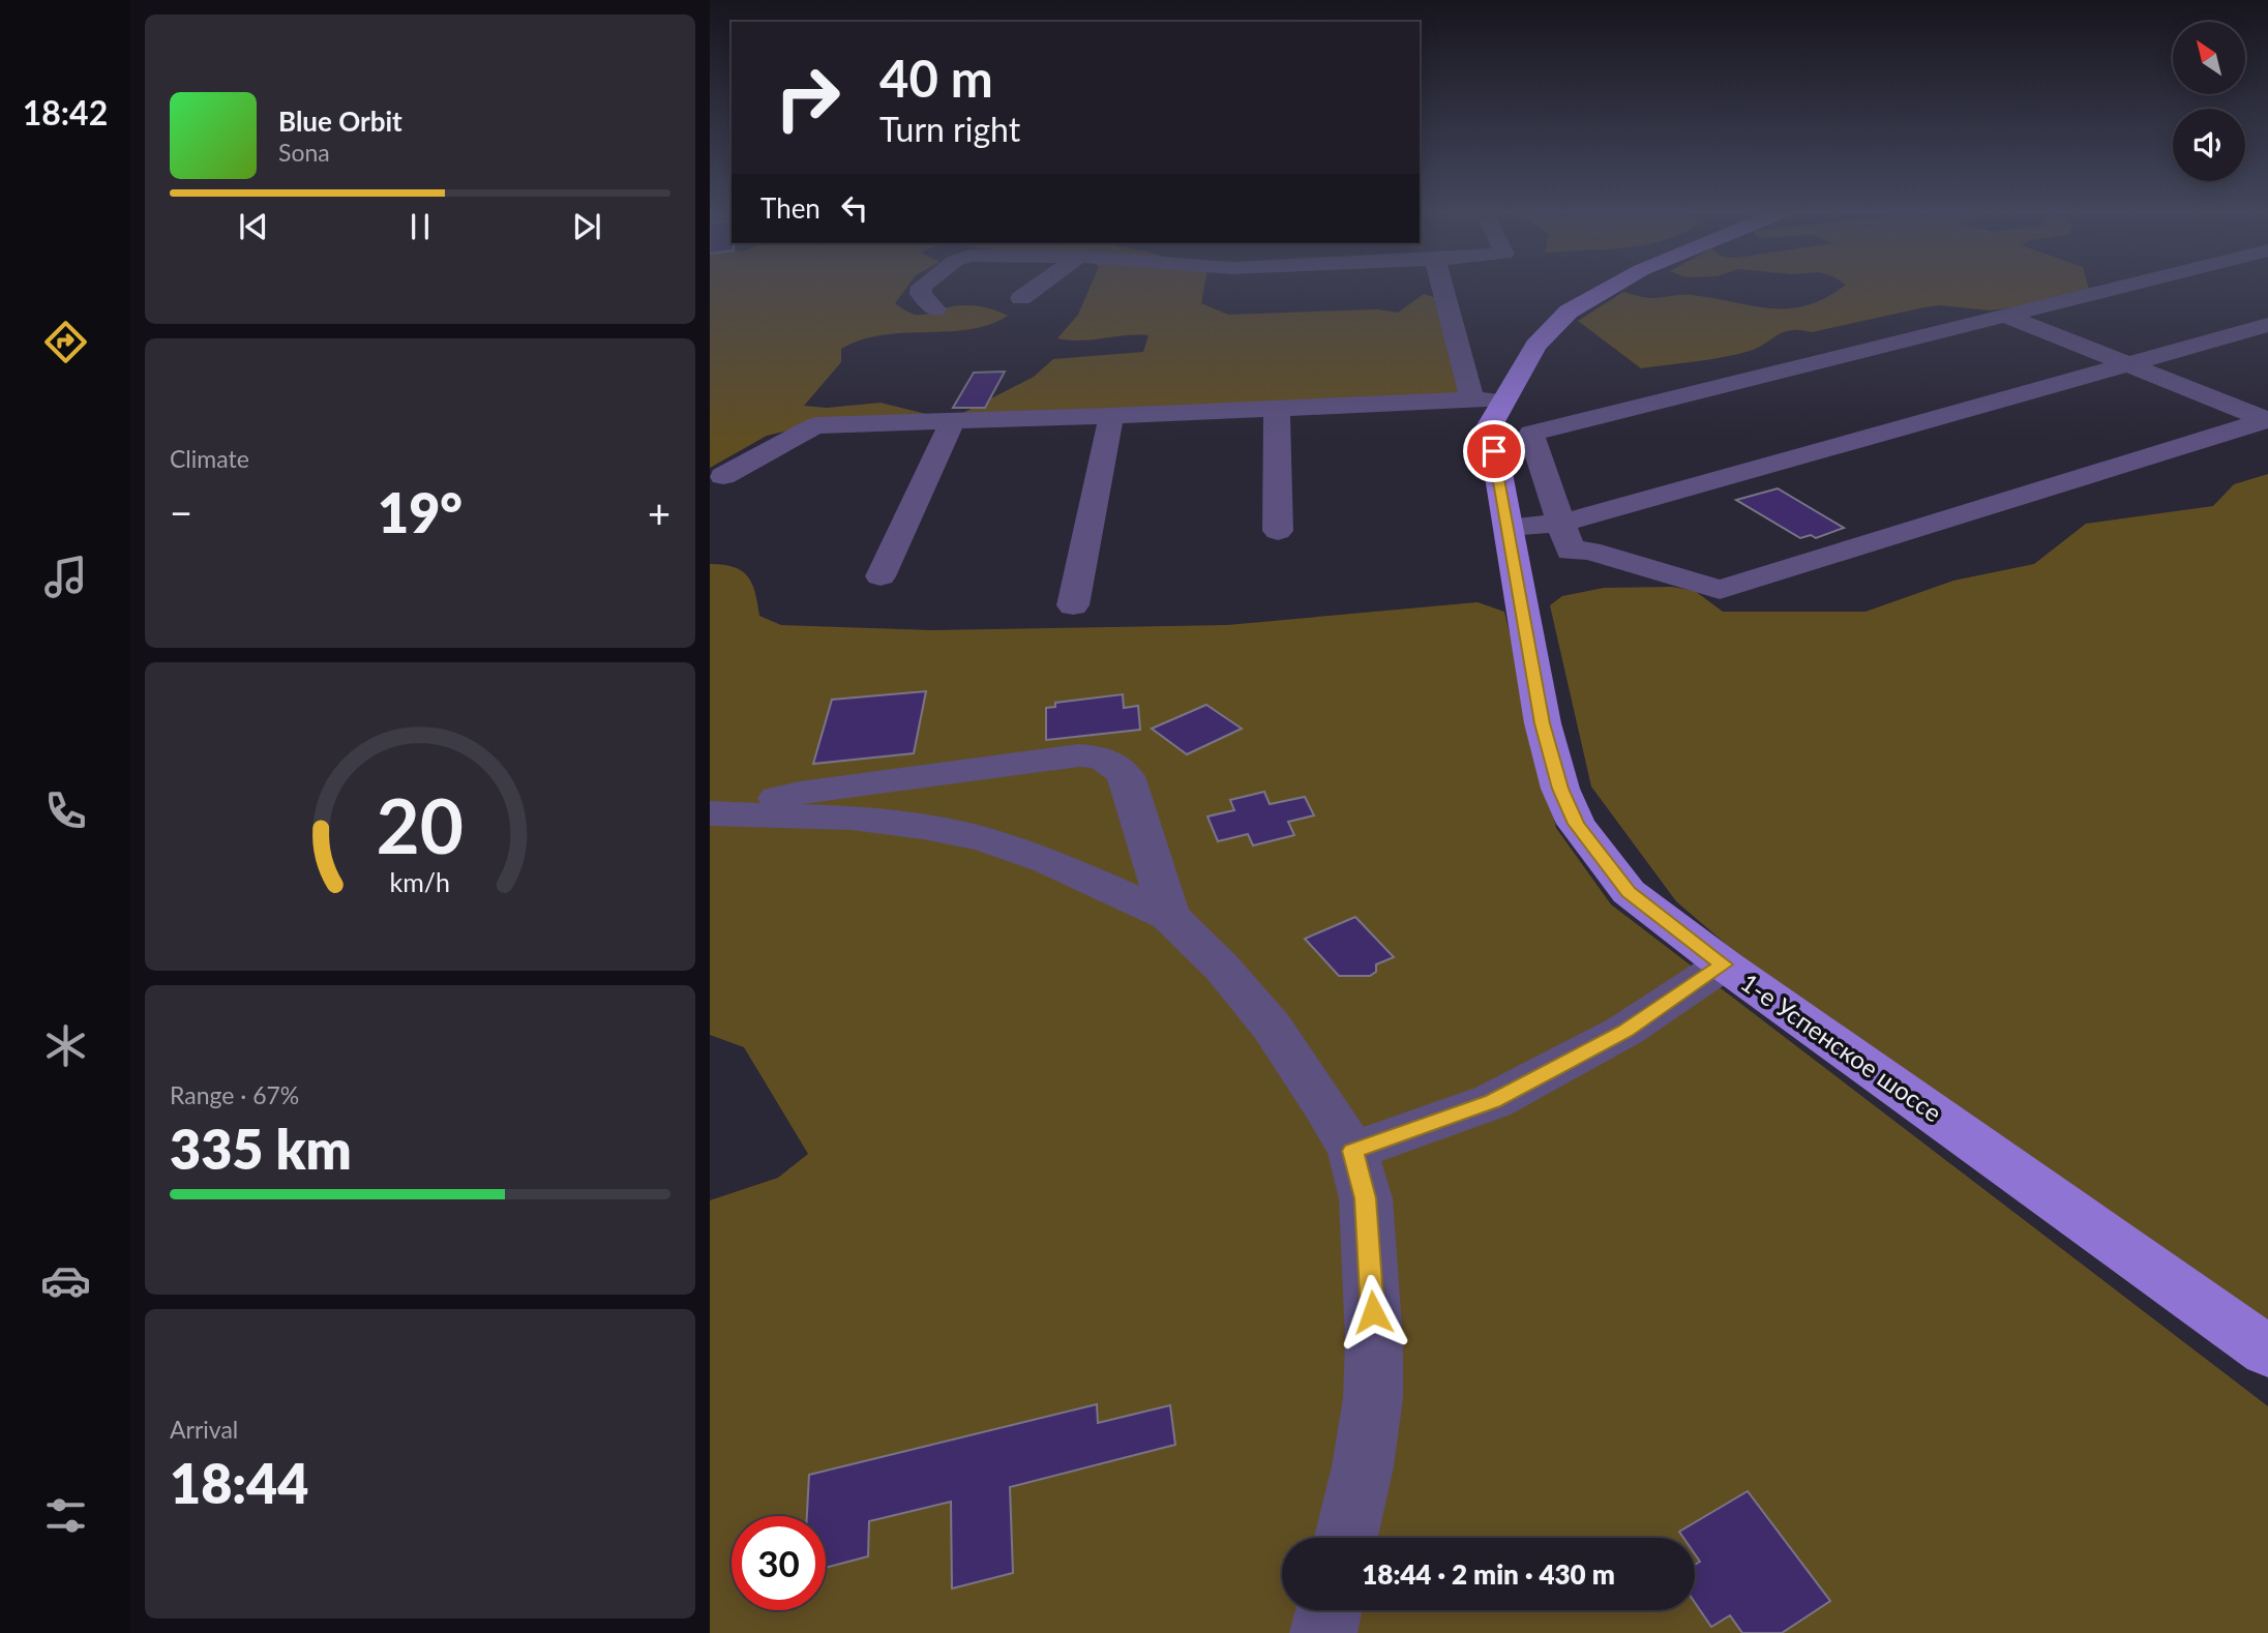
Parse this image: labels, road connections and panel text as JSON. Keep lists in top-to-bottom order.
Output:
{
  "streets": {
    "main road": ["1-е Успенское шоссе"]
  },
  "north": "top left",
  "page": {
    "tabs": "18:42",
    "turn": ["40 m", "Turn right"],
    "song": ["Blue Orbit", "Sona"],
    "then": "Then",
    "tile": [
      "Climate",
      ["Range · 67%", "335 km"],
      ["Arrival", "18:44"]
    ],
    "heat": ["−", "19°", "+"],
    "limit": "30",
    "trip": "18:44 · 2 min · 430 m",
    "gauge": ["20", "km/h"]
  }
}
